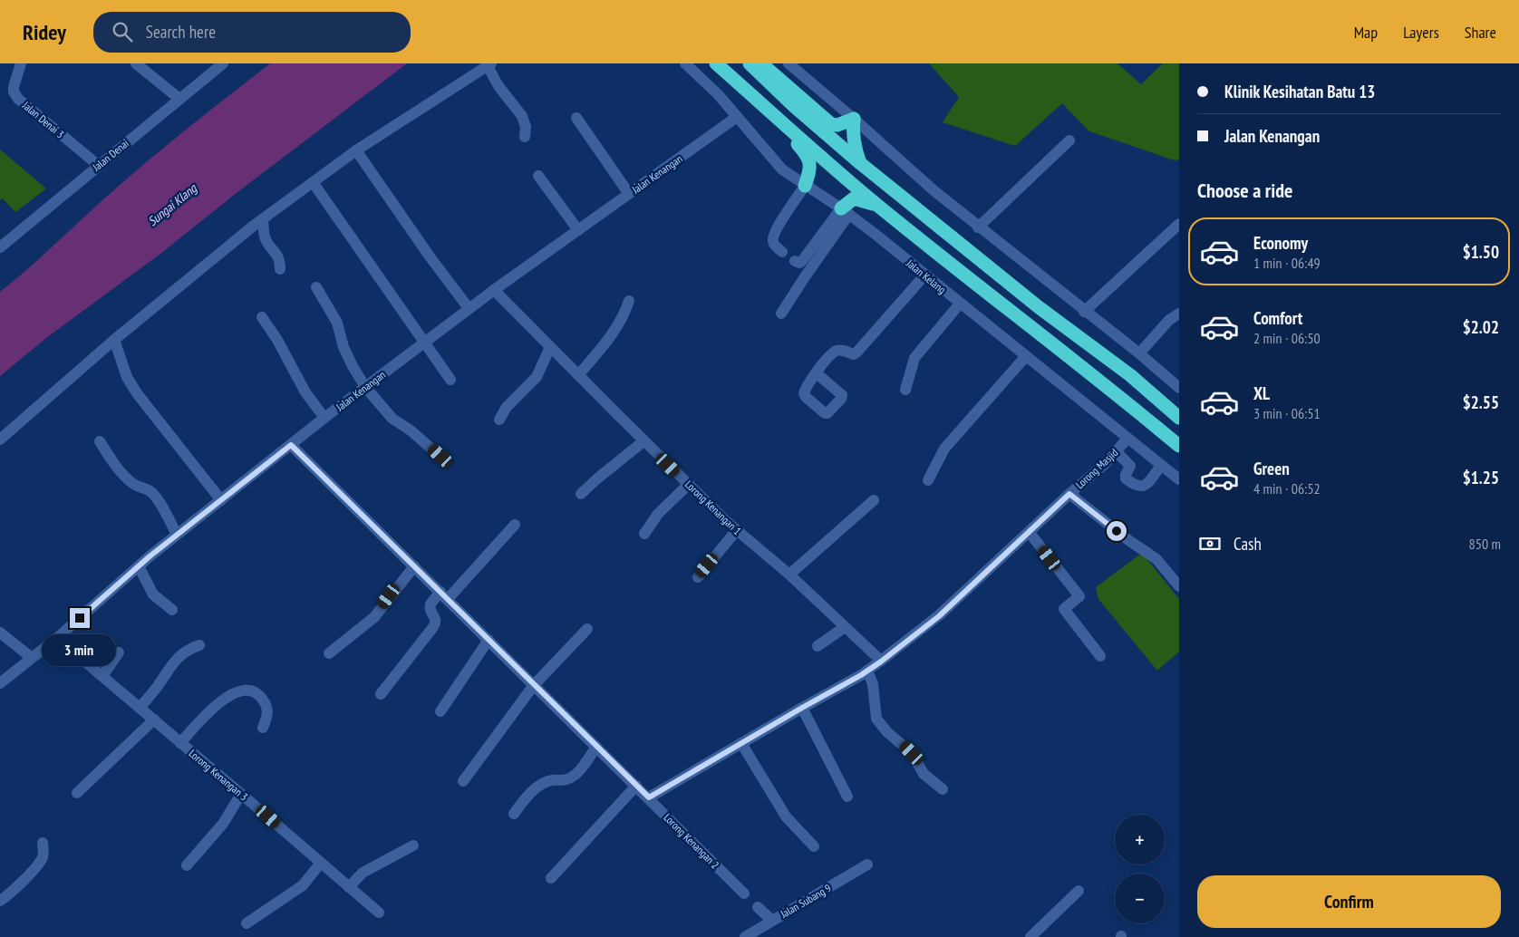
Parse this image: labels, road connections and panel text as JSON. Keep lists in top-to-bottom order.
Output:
{
  "streets": {
    "street": [
      "Jalan Denai 3",
      "Jalan Denai",
      "Jalan Kenangan",
      "Jalan Kelang",
      "Lorong Masjid",
      "Lorong Kenangan 1",
      "Lorong Kenangan 3",
      "Lorong Kenangan 2",
      "Jalan Subang 9"
    ]
  },
  "crossings": [
    ["Jalan Denai 3", "Jalan Denai"],
    ["Jalan Kenangan", "Jalan Kelang"],
    ["Jalan Kenangan", "Lorong Kenangan 1"],
    ["Jalan Kenangan", "Lorong Kenangan 3"],
    ["Jalan Kenangan", "Lorong Kenangan 2"],
    ["Jalan Kelang", "Lorong Masjid"],
    ["Lorong Masjid", "Lorong Kenangan 1"],
    ["Lorong Masjid", "Lorong Kenangan 2"]
  ],
  "water": ["Sungai Klang"],
  "page": {
    "header": "Ridey",
    "search": "Search here",
    "nav": ["Map", "Layers", "Share"],
    "banner": ["Klinik Kesihatan Batu 13", "Jalan Kenangan"],
    "heading": "Choose a ride",
    "list": [
      {
        "name": "Economy",
        "note": "1 min · 06:49",
        "value": "$1.50"
      },
      {
        "name": "Comfort",
        "note": "2 min · 06:50",
        "value": "$2.02"
      },
      {
        "name": "XL",
        "note": "3 min · 06:51",
        "value": "$2.55"
      },
      {
        "name": "Green",
        "note": "4 min · 06:52",
        "value": "$1.25"
      }
    ],
    "pay": ["Cash", "850 m"],
    "bubble": "3 min",
    "map_buttons": ["+", "−"],
    "buttons": "Confirm"
  }
}
